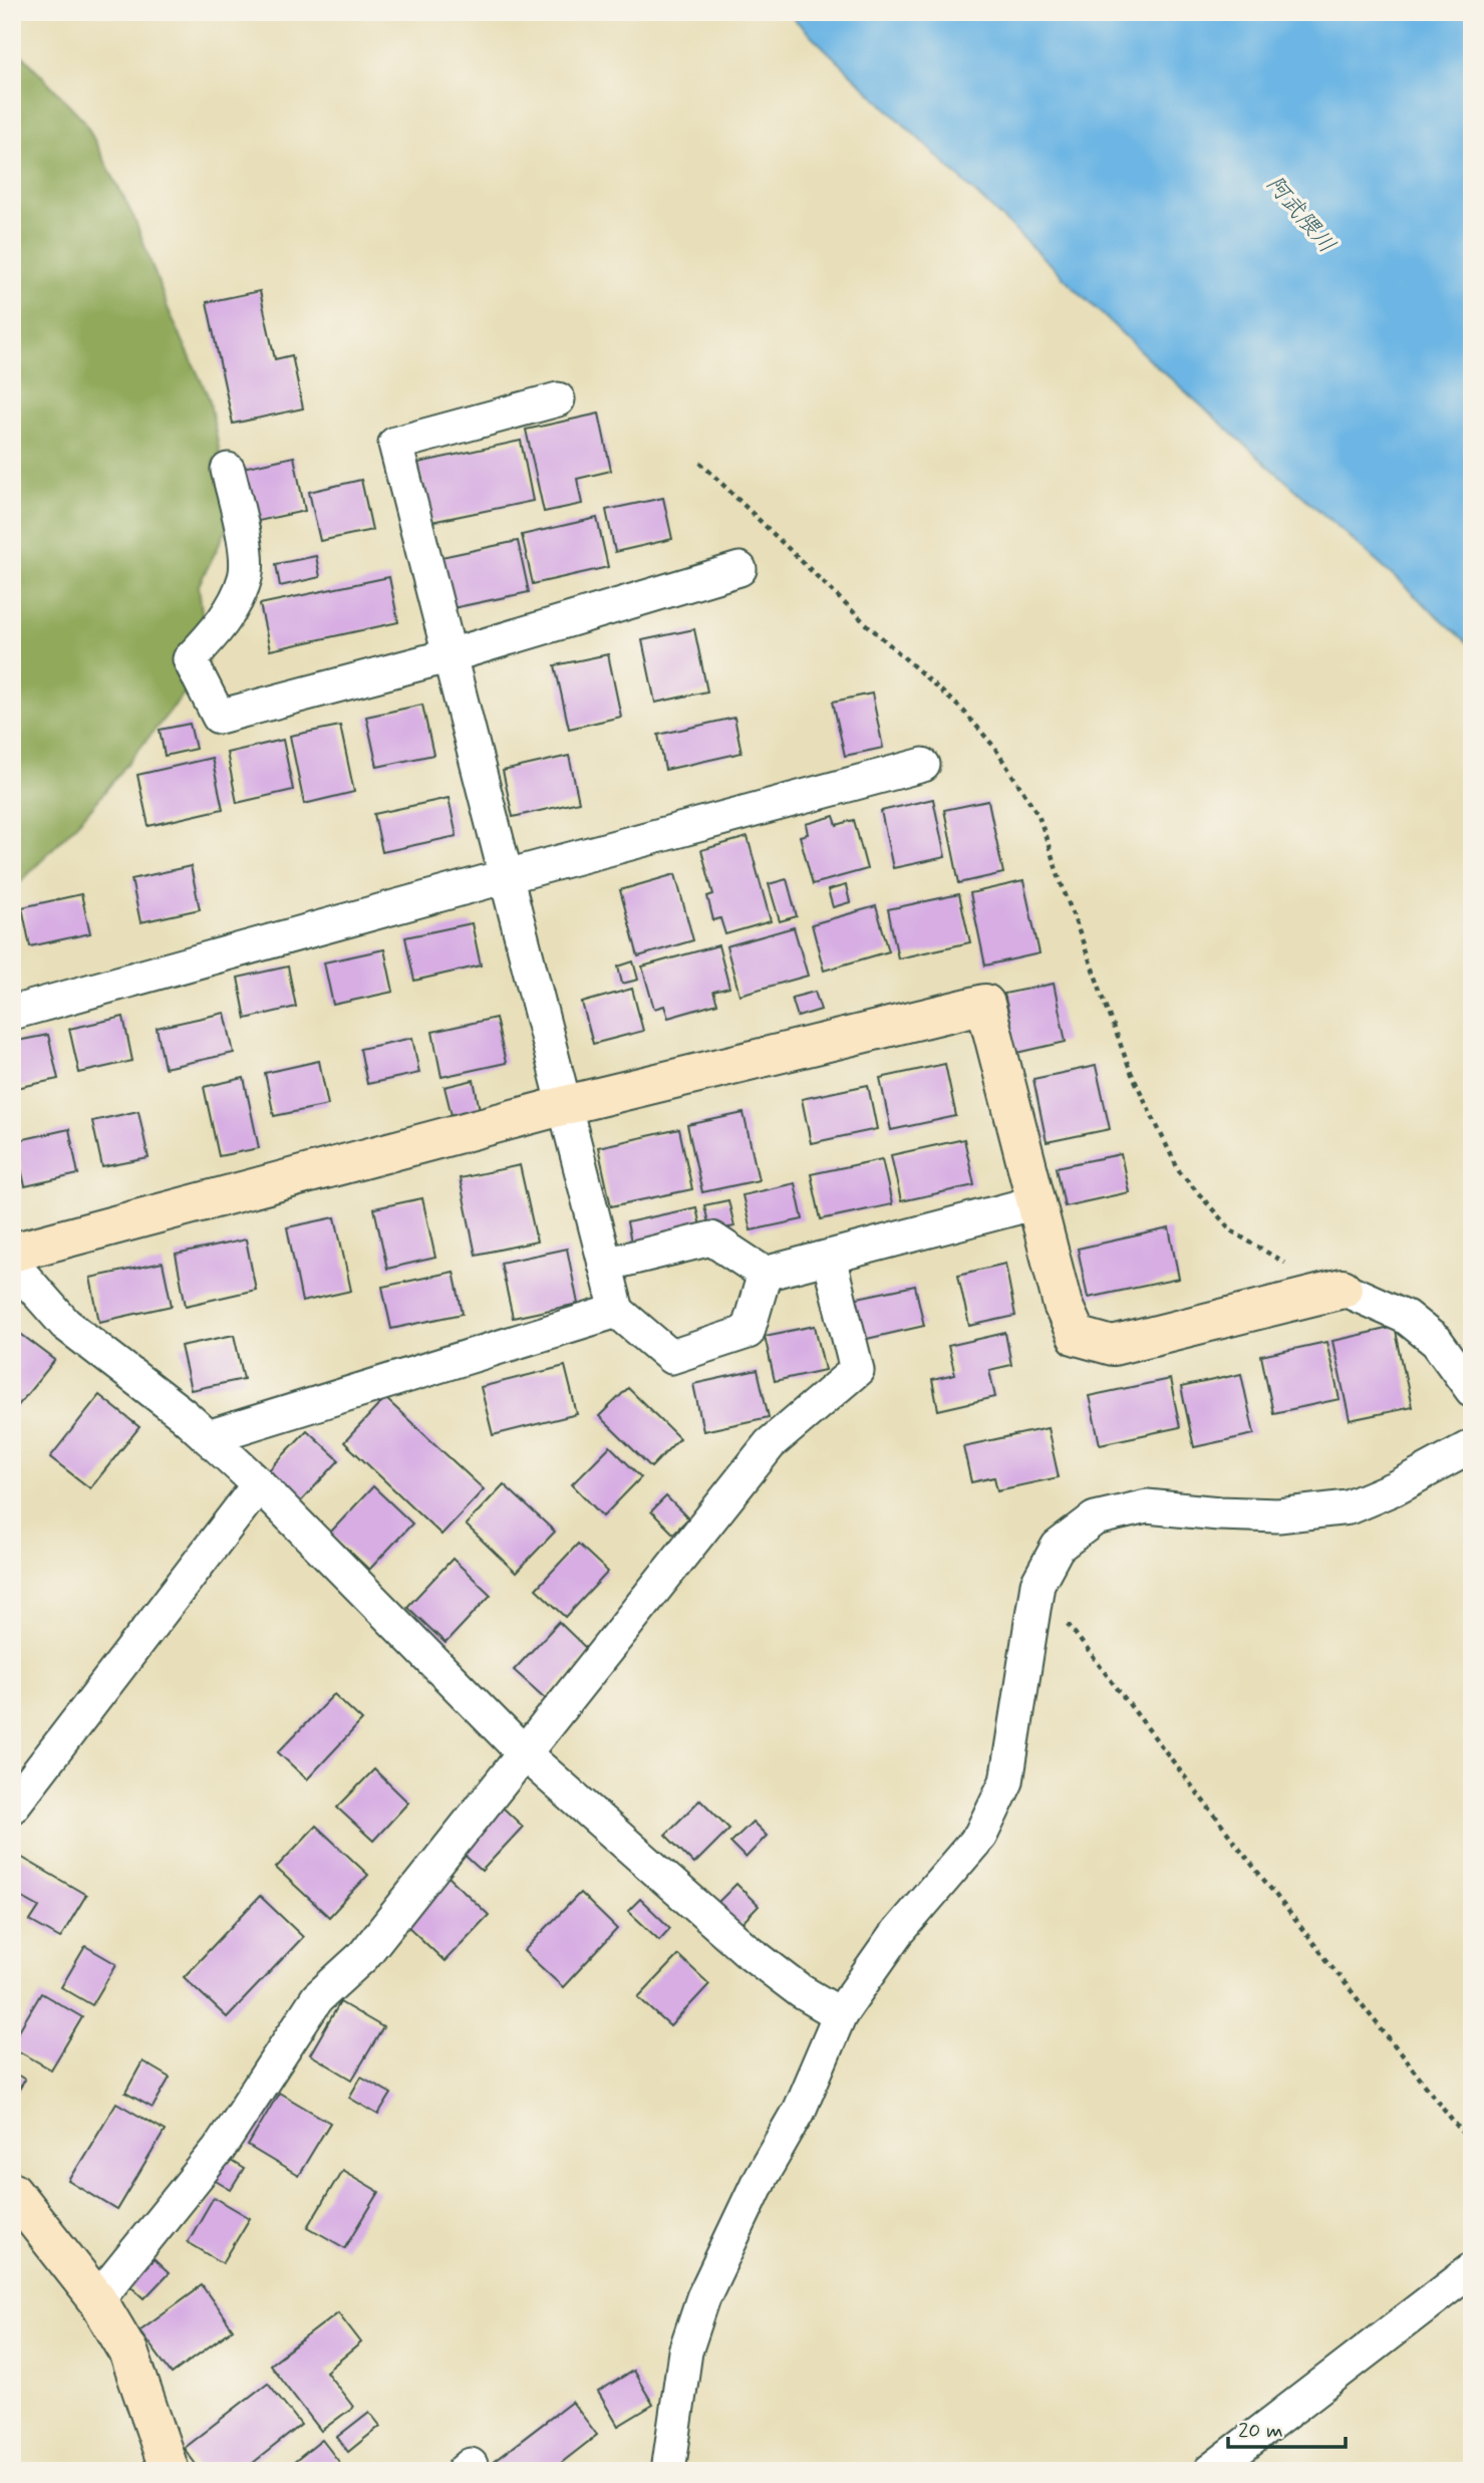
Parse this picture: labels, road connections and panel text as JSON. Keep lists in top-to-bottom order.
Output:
{
  "water": ["阿武隈川"],
  "scale_bar": "20 m"
}
